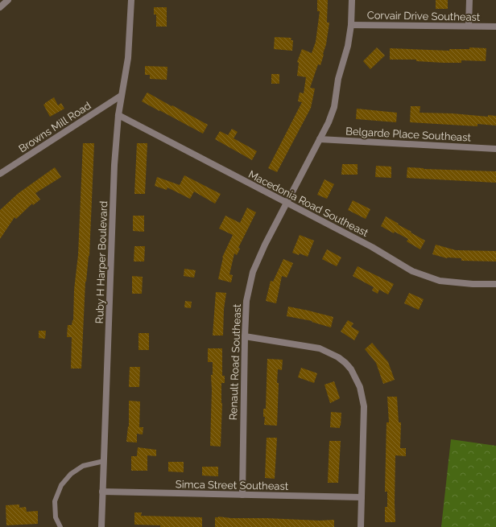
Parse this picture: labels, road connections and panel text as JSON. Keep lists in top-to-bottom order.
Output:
{
  "streets": {
    "street": [
      "Corvair Drive Southeast",
      "Browns Mill Road",
      "Belgarde Place Southeast",
      "Macedonia Road Southeast",
      "Ruby H Harper Boulevard",
      "Renault Road Southeast",
      "Simca Street Southeast"
    ]
  },
  "crossings": [
    ["Corvair Drive Southeast", "Renault Road Southeast"],
    ["Browns Mill Road", "Ruby H Harper Boulevard"],
    ["Belgarde Place Southeast", "Renault Road Southeast"],
    ["Macedonia Road Southeast", "Ruby H Harper Boulevard"],
    ["Macedonia Road Southeast", "Renault Road Southeast"],
    ["Ruby H Harper Boulevard", "Simca Street Southeast"],
    ["Renault Road Southeast", "Simca Street Southeast"]
  ]
}
